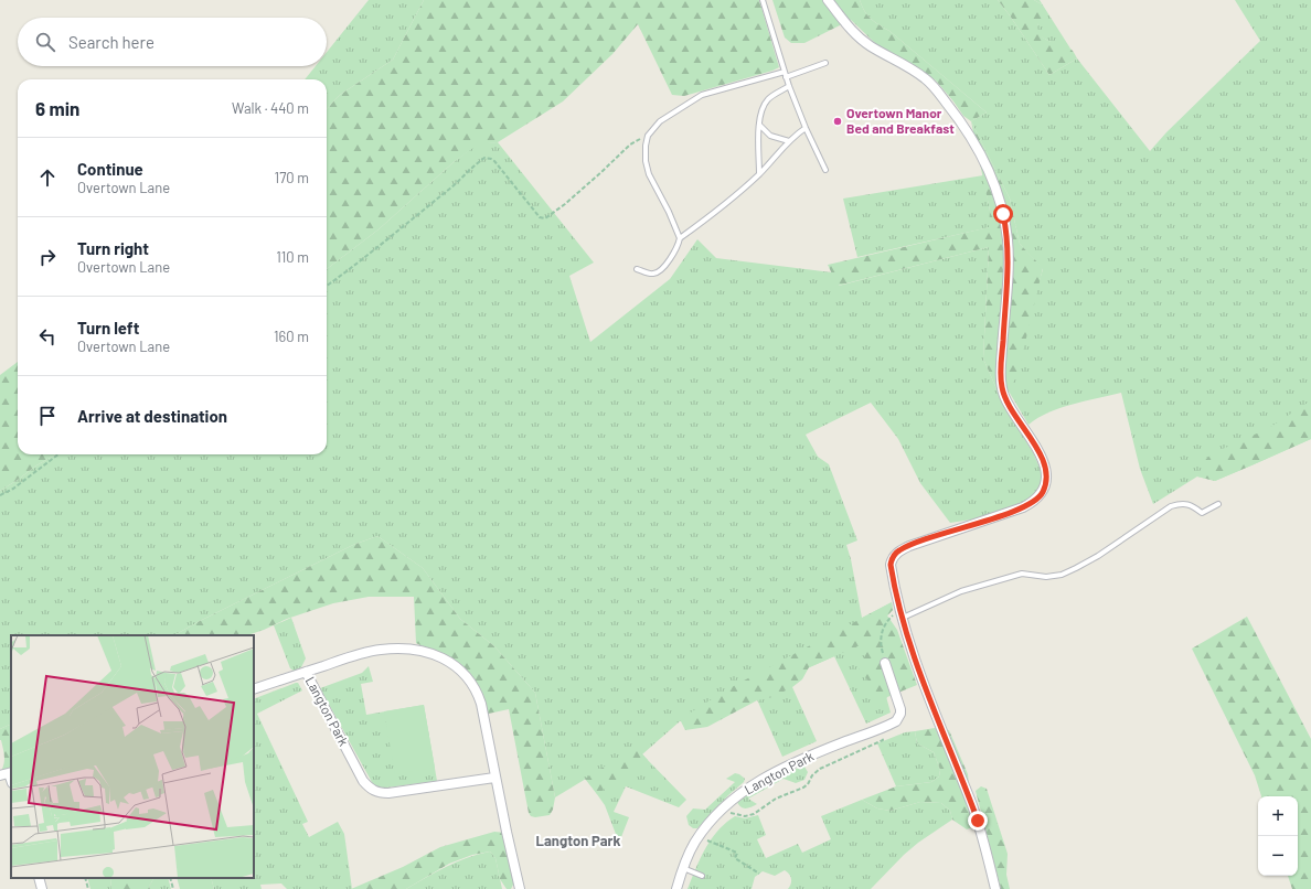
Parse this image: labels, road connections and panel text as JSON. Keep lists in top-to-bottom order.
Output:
{
  "streets": {
    "street": ["Langton Park"]
  },
  "districts": ["Langton Park"],
  "places": ["Overtown Manor Bed and Breakfast"],
  "page": {
    "search": "Search here",
    "heading": ["6 min", "Walk · 440 m"],
    "list": [
      ["Continue", "Overtown Lane", "170 m"],
      ["Turn right", "Overtown Lane", "110 m"],
      ["Turn left", "Overtown Lane", "160 m"],
      "Arrive at destination"
    ],
    "map_buttons": ["+", "−"]
  }
}
